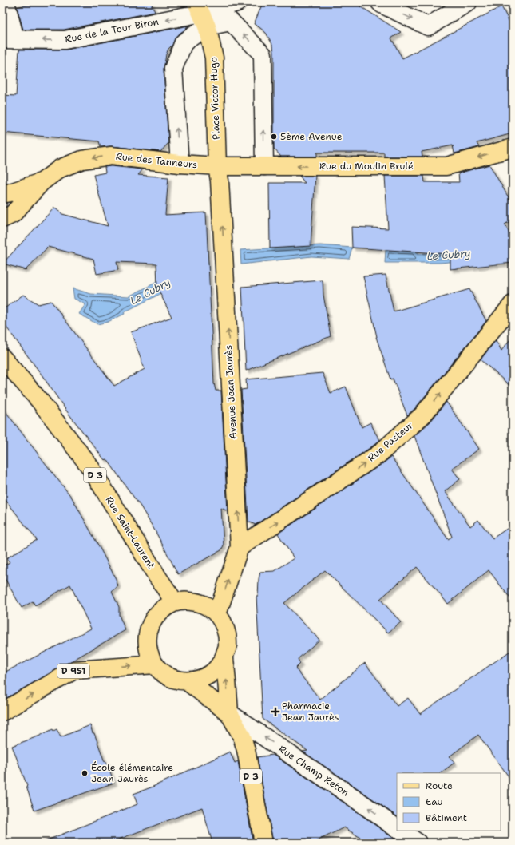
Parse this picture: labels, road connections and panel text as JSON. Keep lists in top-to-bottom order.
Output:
{
  "streets": {
    "main road": [
      "Place Victor Hugo",
      "Rue des Tanneurs",
      "Rue du Moulin Brulé",
      "Avenue Jean Jaurès",
      "Rue Pasteur",
      "D 3",
      "Rue Saint-Laurent",
      "D 951"
    ],
    "street": ["Rue de la Tour Biron", "Rue Champ Reton"]
  },
  "crossings": [
    ["Rue de la Tour Biron", "Place Victor Hugo"],
    ["Place Victor Hugo", "Rue des Tanneurs"],
    ["Place Victor Hugo", "Rue du Moulin Brulé"],
    ["Place Victor Hugo", "Avenue Jean Jaurès"],
    ["Rue des Tanneurs", "Rue du Moulin Brulé"],
    ["Rue des Tanneurs", "Avenue Jean Jaurès"],
    ["Rue du Moulin Brulé", "Avenue Jean Jaurès"],
    ["Avenue Jean Jaurès", "Rue Pasteur"],
    ["Avenue Jean Jaurès", "D 3"],
    ["Avenue Jean Jaurès", "Rue Saint-Laurent"],
    ["Avenue Jean Jaurès", "D 951"],
    ["D 3", "Rue Saint-Laurent"],
    ["D 3", "D 951"],
    ["D 3", "Rue Champ Reton"],
    ["Rue Saint-Laurent", "D 951"]
  ],
  "one_way": [
    "Rue de la Tour Biron",
    "Rue des Tanneurs",
    "Rue du Moulin Brulé",
    "Avenue Jean Jaurès",
    "Rue Pasteur",
    "Rue Champ Reton"
  ],
  "water": ["Le Cubry"],
  "places": {
    "other": ["5ème Avenue", "École élémentaire Jean Jaurès"],
    "health": ["Pharmacie Jean Jaurès"]
  },
  "legend": ["Route", "Eau", "Bâtiment"]
}
